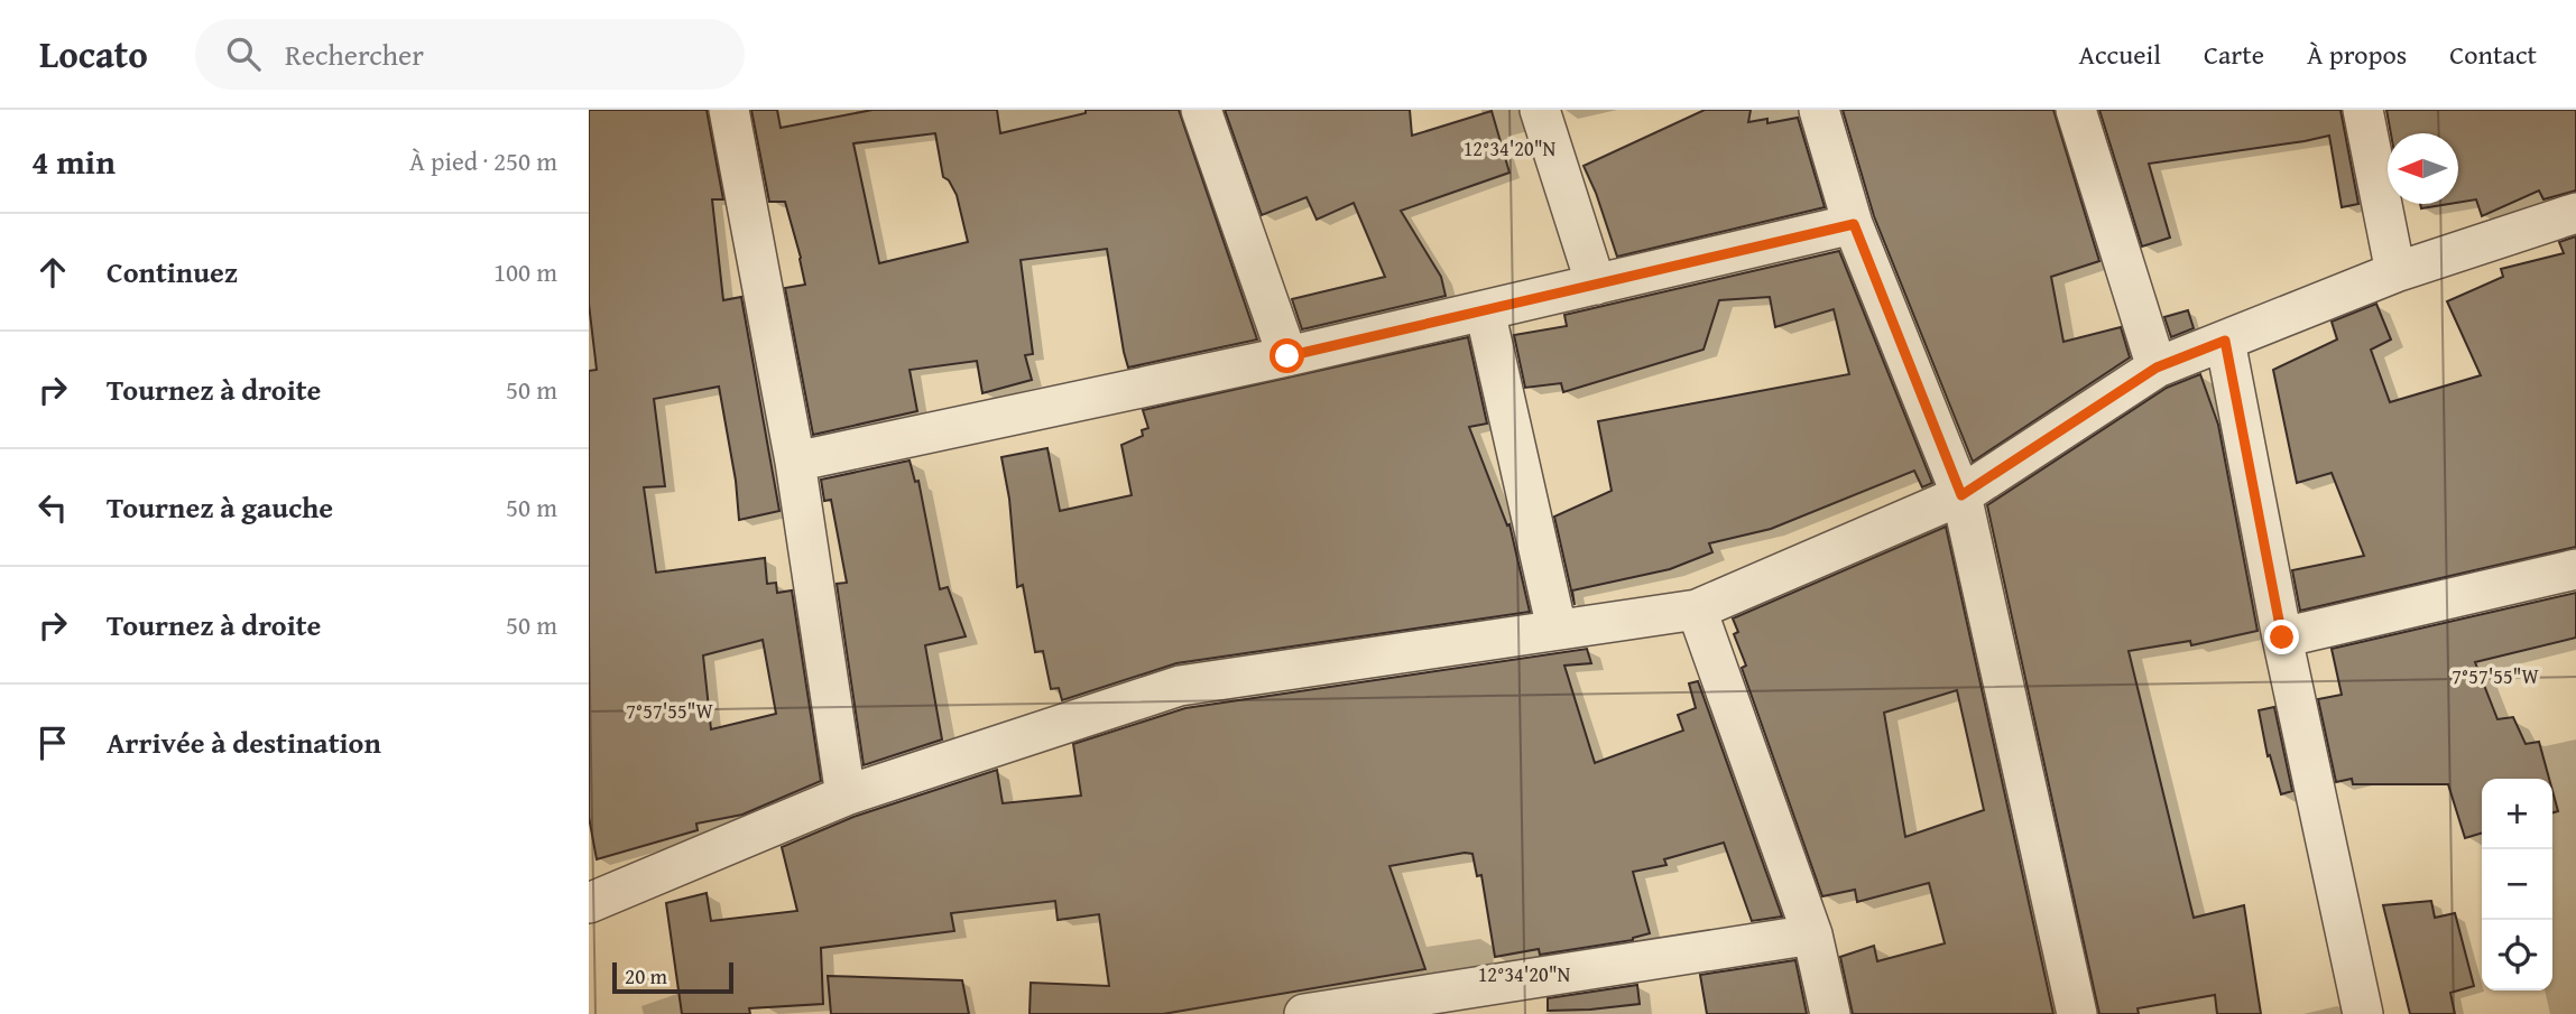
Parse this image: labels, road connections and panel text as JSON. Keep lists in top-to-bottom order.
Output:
{
  "scale_bar": "20 m",
  "north": "left",
  "page": {
    "header": "Locato",
    "search": "Rechercher",
    "nav": [
      "Accueil",
      "Carte",
      "À propos",
      "Contact"
    ],
    "heading": ["4 min", "À pied · 250 m"],
    "list": [
      ["Continuez", "100 m"],
      ["Tournez à droite", "50 m"],
      ["Tournez à gauche", "50 m"],
      ["Tournez à droite", "50 m"],
      "Arrivée à destination"
    ],
    "map_buttons": ["+", "−"],
    "scale": "20 m"
  },
  "coordinates": ["12°34'20\"N", "7°57'55\"W"]
}
